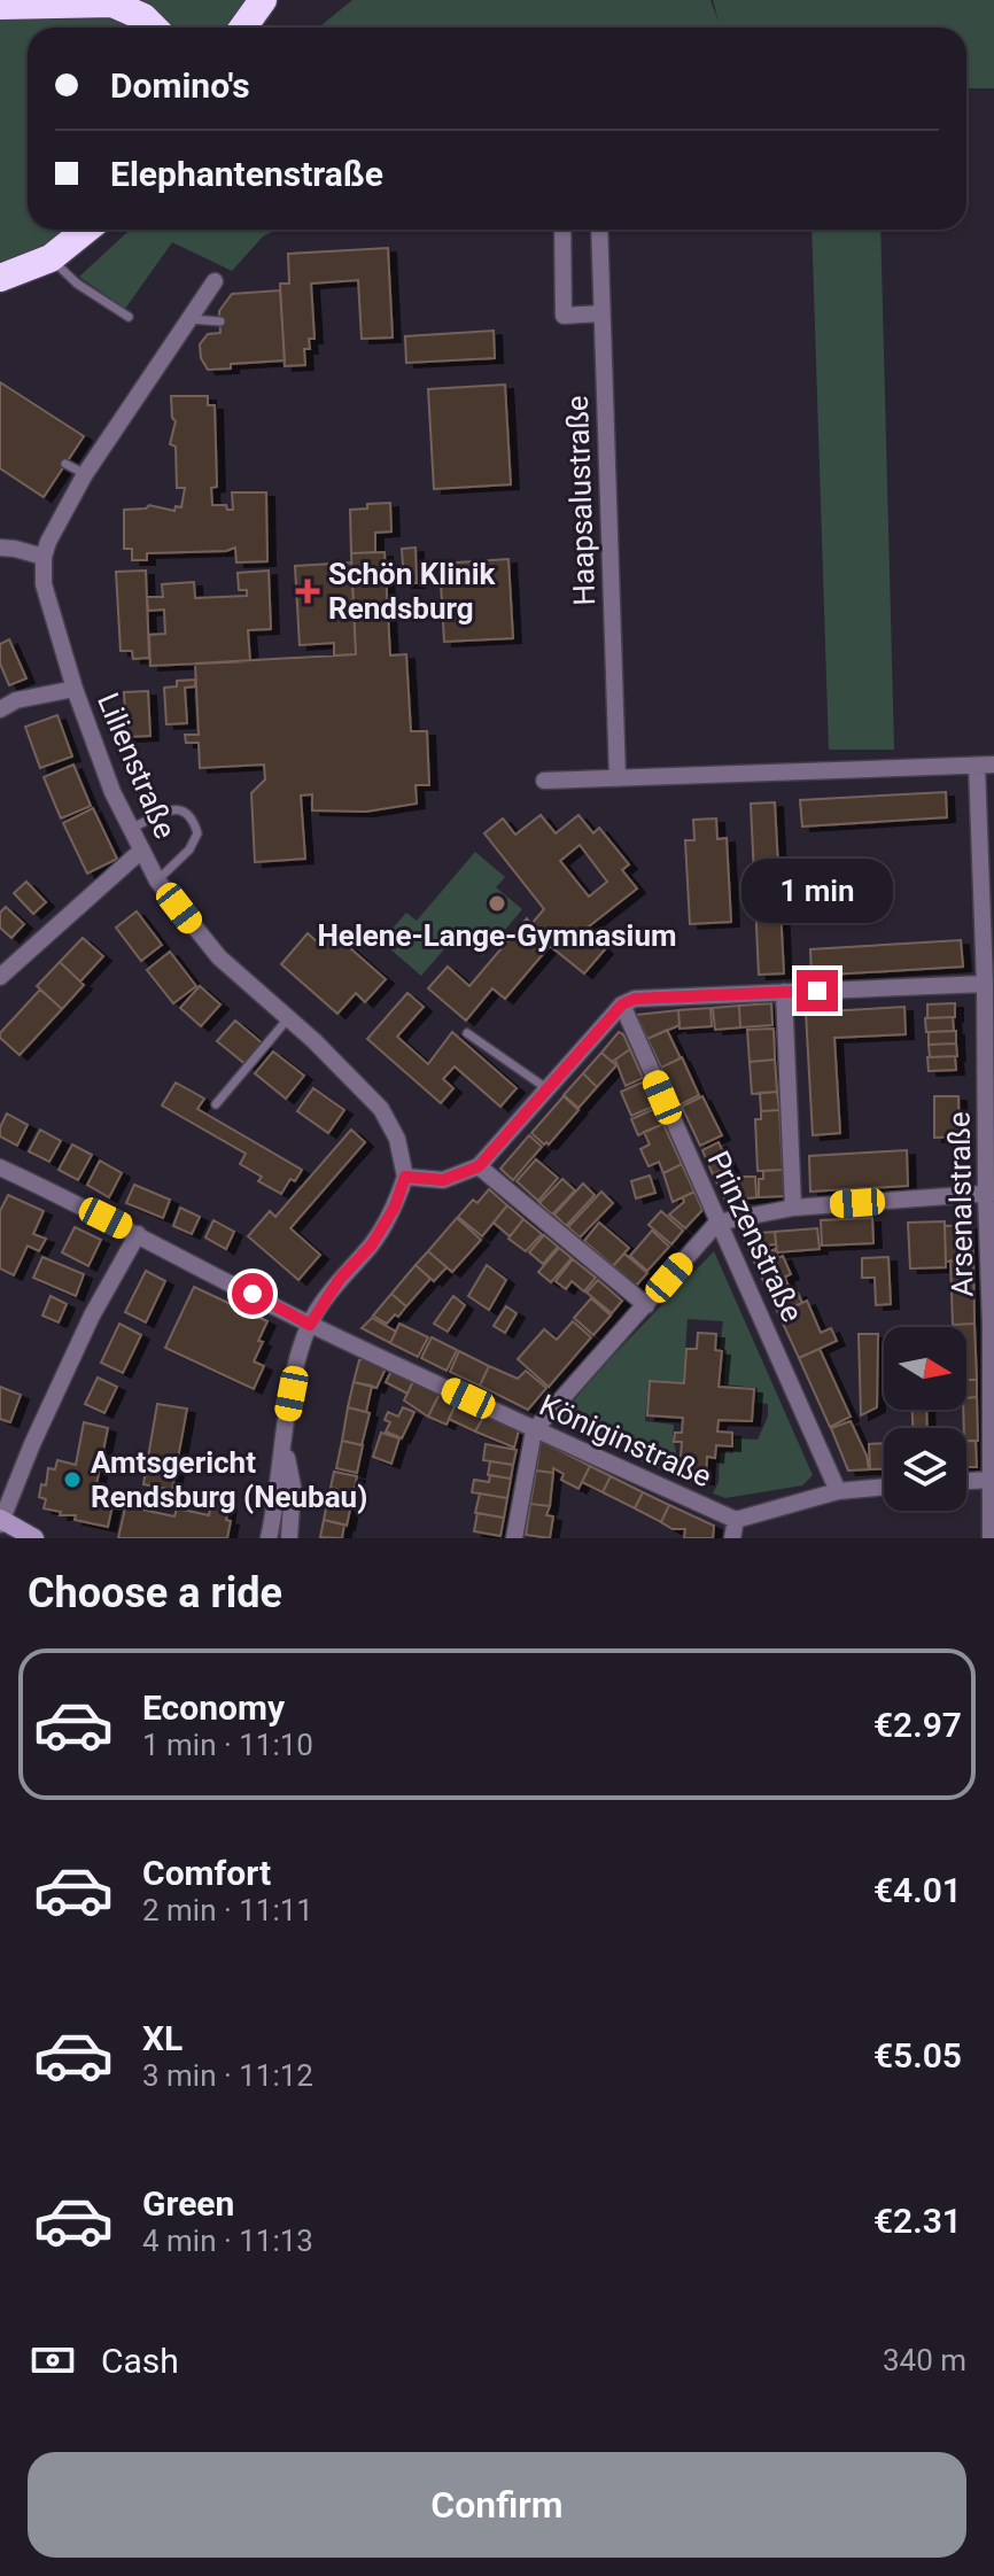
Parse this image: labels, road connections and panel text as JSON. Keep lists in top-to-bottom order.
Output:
{
  "streets": {
    "street": [
      "Haapsalustraße",
      "Lilienstraße",
      "Arsenalstraße",
      "Prinzenstraße",
      "Königinstraße"
    ]
  },
  "crossings": [
    ["Haapsalustraße", "Arsenalstraße"]
  ],
  "places": {
    "health": ["Schön Klinik Rendsburg"],
    "other": ["Helene-Lange-Gymnasium", "Amtsgericht Rendsburg (Neubau)"]
  },
  "north": "right",
  "page": {
    "banner": ["Domino's", "Elephantenstraße"],
    "bubble": "1 min",
    "heading": "Choose a ride",
    "list": [
      {
        "name": "Economy",
        "note": "1 min · 11:10",
        "value": "€2.97"
      },
      {
        "name": "Comfort",
        "note": "2 min · 11:11",
        "value": "€4.01"
      },
      {
        "name": "XL",
        "note": "3 min · 11:12",
        "value": "€5.05"
      },
      {
        "name": "Green",
        "note": "4 min · 11:13",
        "value": "€2.31"
      }
    ],
    "pay": ["Cash", "340 m"],
    "buttons": "Confirm"
  }
}
